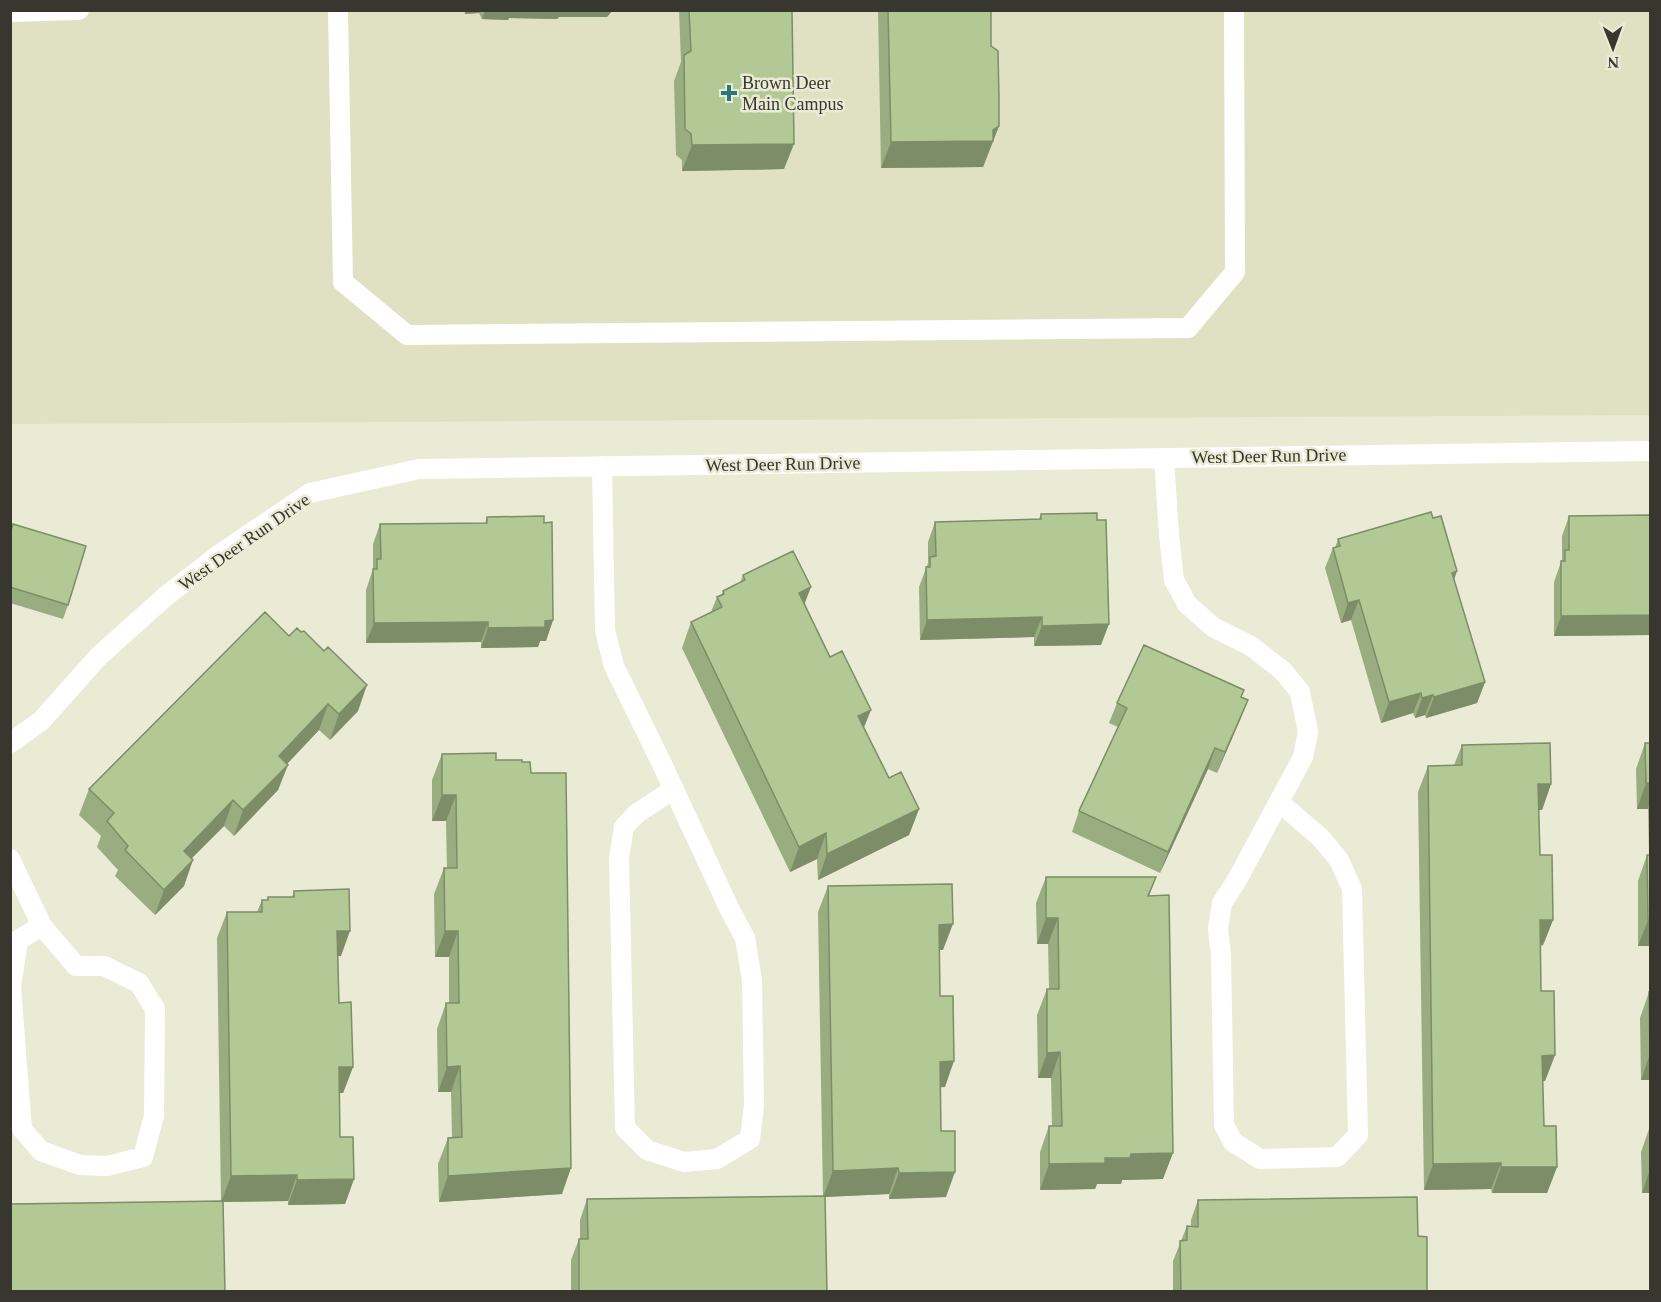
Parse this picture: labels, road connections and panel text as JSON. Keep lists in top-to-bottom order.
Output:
{
  "streets": {
    "lane": ["West Deer Run Drive"]
  },
  "places": {
    "health": ["Brown Deer Main Campus"]
  },
  "north": "bottom"
}
